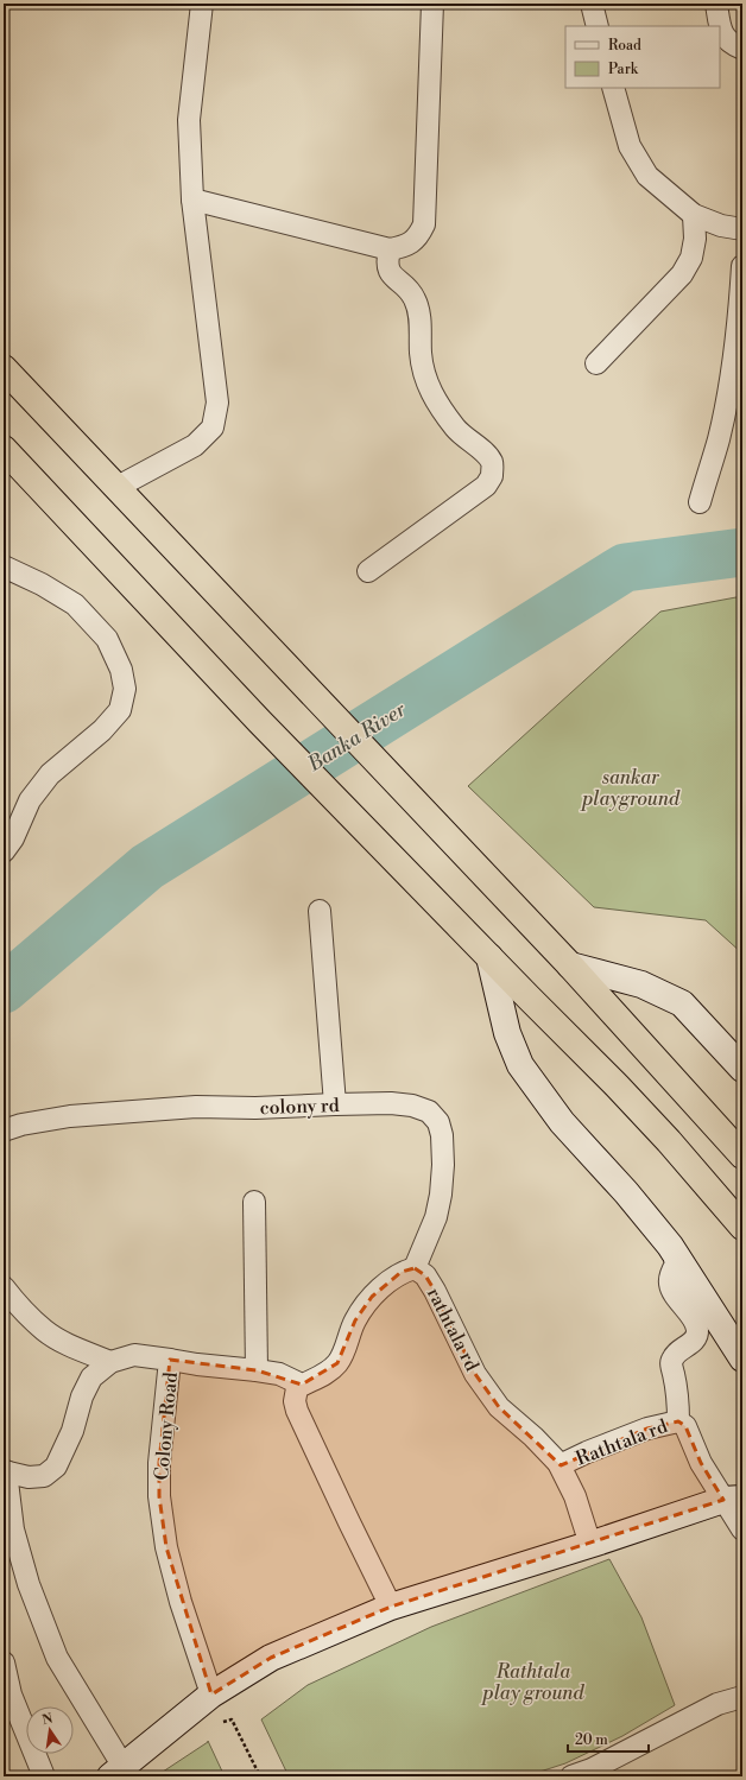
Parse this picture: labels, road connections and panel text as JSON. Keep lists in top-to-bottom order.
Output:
{
  "streets": {
    "street": [
      "colony rd",
      "rathtala rd",
      "Colony Road",
      "Rathtala rd"
    ]
  },
  "crossings": [
    ["colony rd", "rathtala rd"],
    ["rathtala rd", "Rathtala rd"]
  ],
  "water": ["Banka River"],
  "parks": ["sankar playground", "Rathtala play ground"],
  "legend": ["Road", "Park"],
  "scale_bar": "20 m",
  "north": "top"
}
